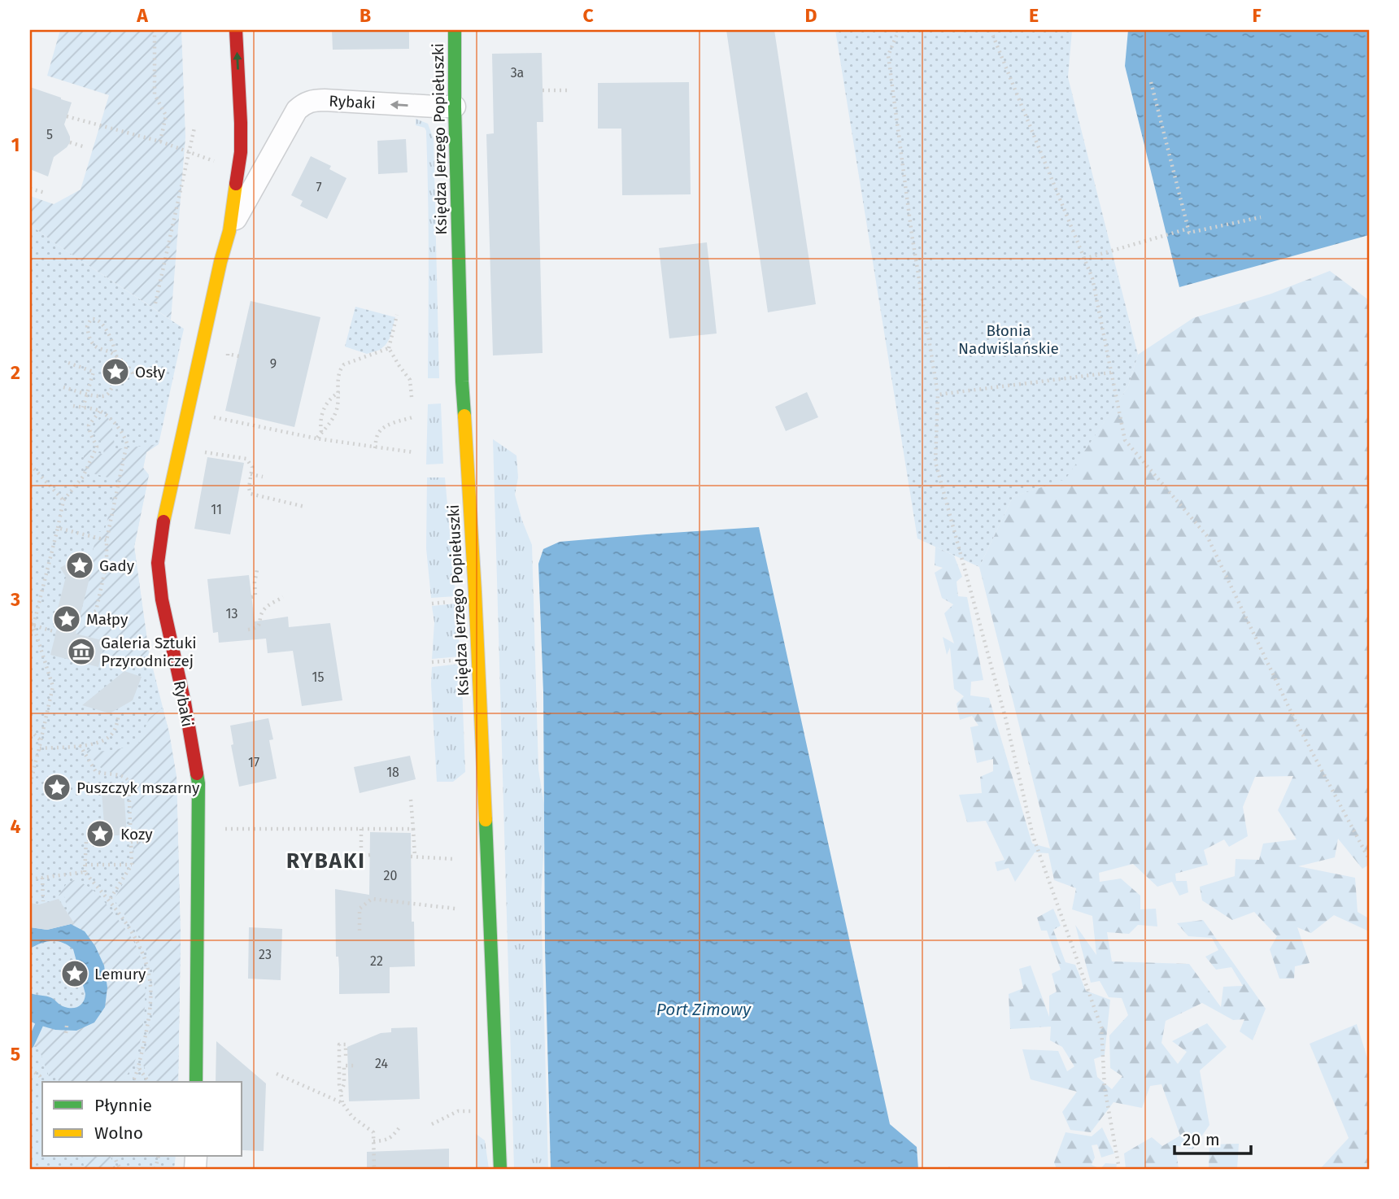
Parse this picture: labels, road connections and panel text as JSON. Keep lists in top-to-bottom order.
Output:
{
  "streets": {
    "street": ["Rybaki", "Księdza Jerzego Popiełuszki"]
  },
  "crossings": [
    ["Rybaki", "Księdza Jerzego Popiełuszki"]
  ],
  "districts": ["RYBAKI"],
  "water": ["Port Zimowy"],
  "parks": ["Błonia Nadwiślańskie"],
  "places": {
    "place": [
      "Osły",
      "Gady",
      "Małpy",
      "Puszczyk mszarny",
      "Kozy",
      "Lemury"
    ],
    "museum": ["Galeria Sztuki Przyrodniczej"]
  },
  "house_numbers": [
    "3a",
    "5",
    "7",
    "9",
    "11",
    "13",
    "15",
    "17",
    "18",
    "20",
    "23",
    "22",
    "24"
  ],
  "legend": ["Płynnie", "Wolno"],
  "scale_bar": "20 m",
  "grid": {
    "columns": [
      "A",
      "B",
      "C",
      "D",
      "E",
      "F"
    ],
    "rows": [
      "1",
      "2",
      "3",
      "4",
      "5"
    ]
  }
}
